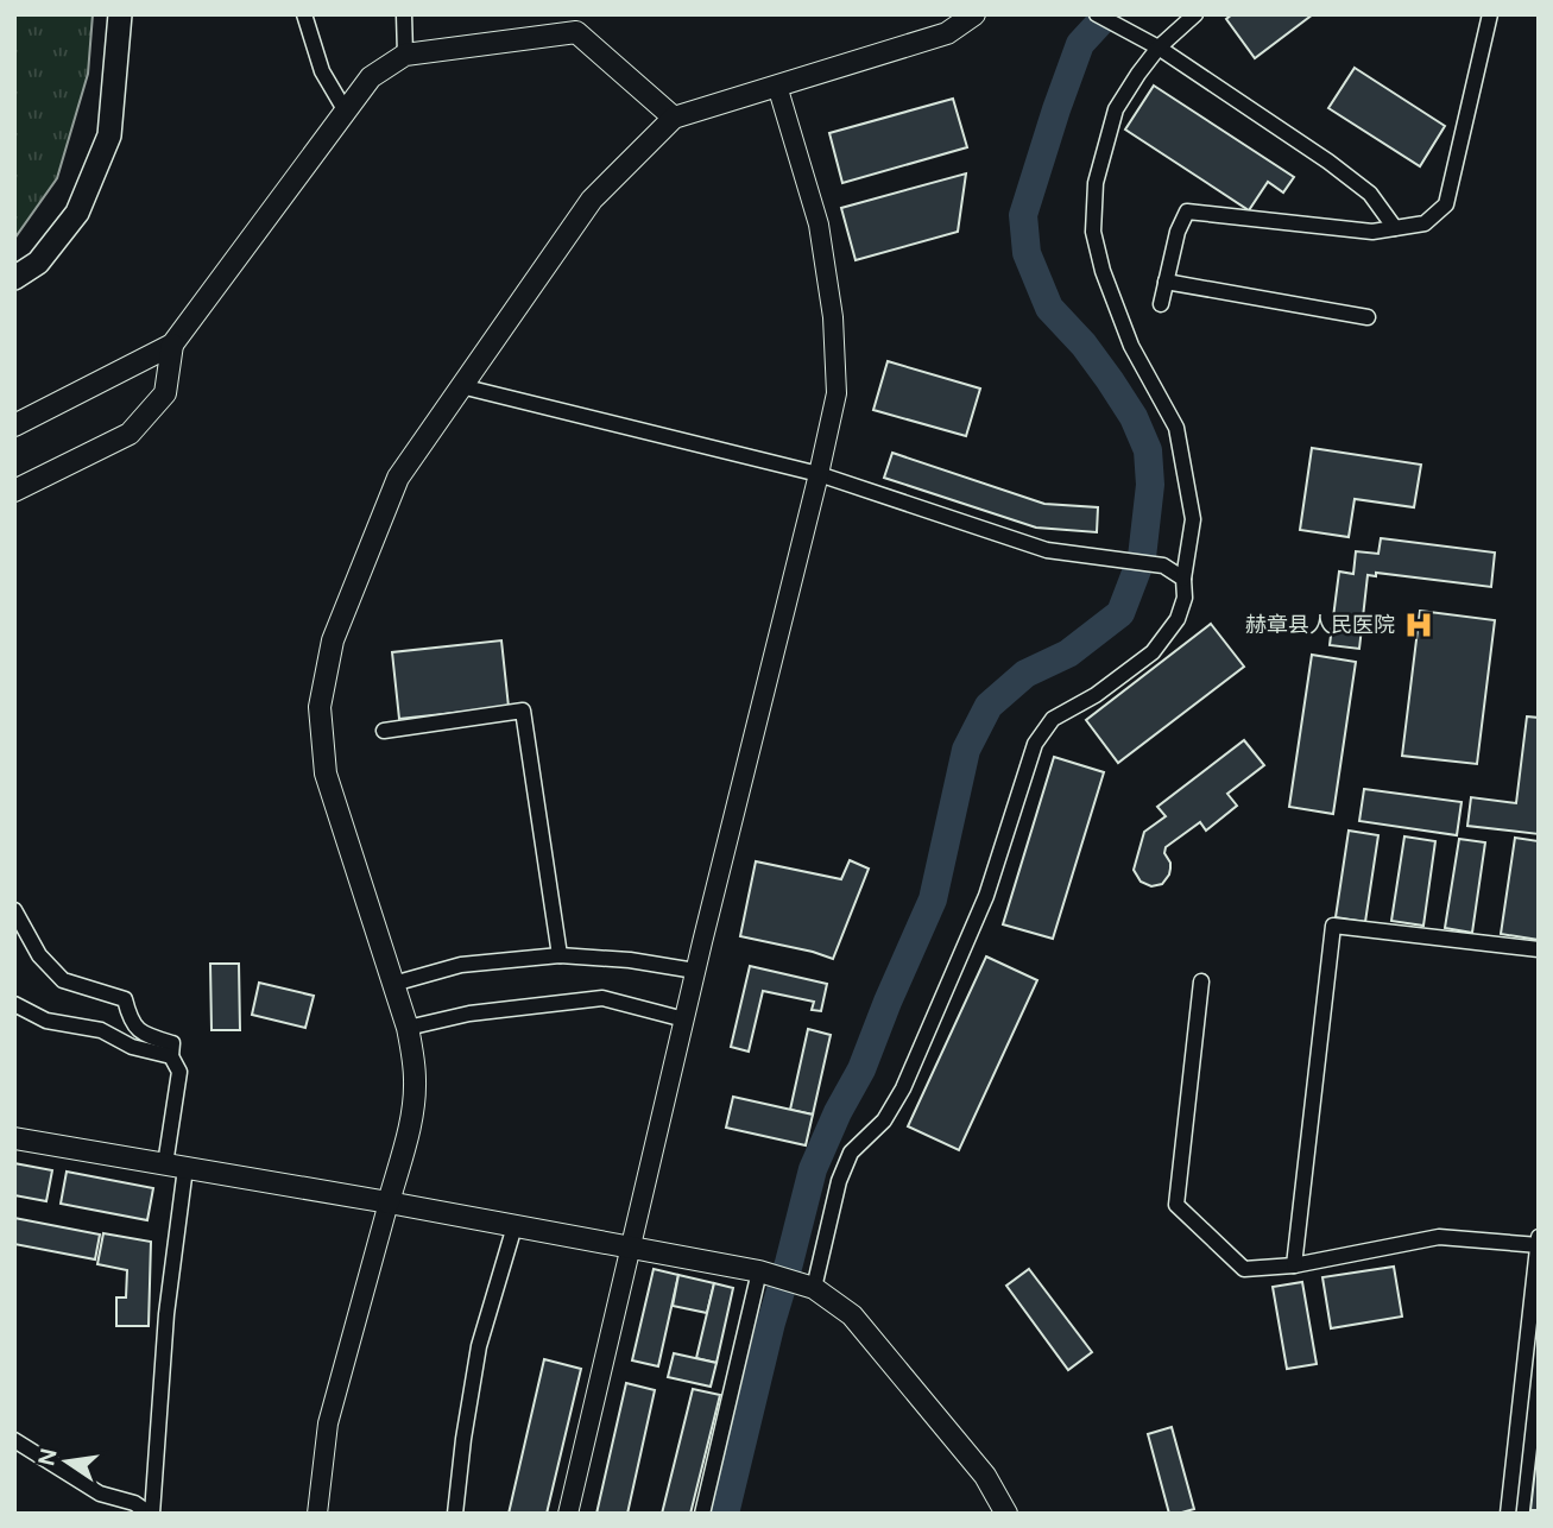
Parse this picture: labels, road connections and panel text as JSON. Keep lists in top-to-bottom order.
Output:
{
  "places": {
    "hospital": ["赫章县人民医院"]
  },
  "north": "left"
}
